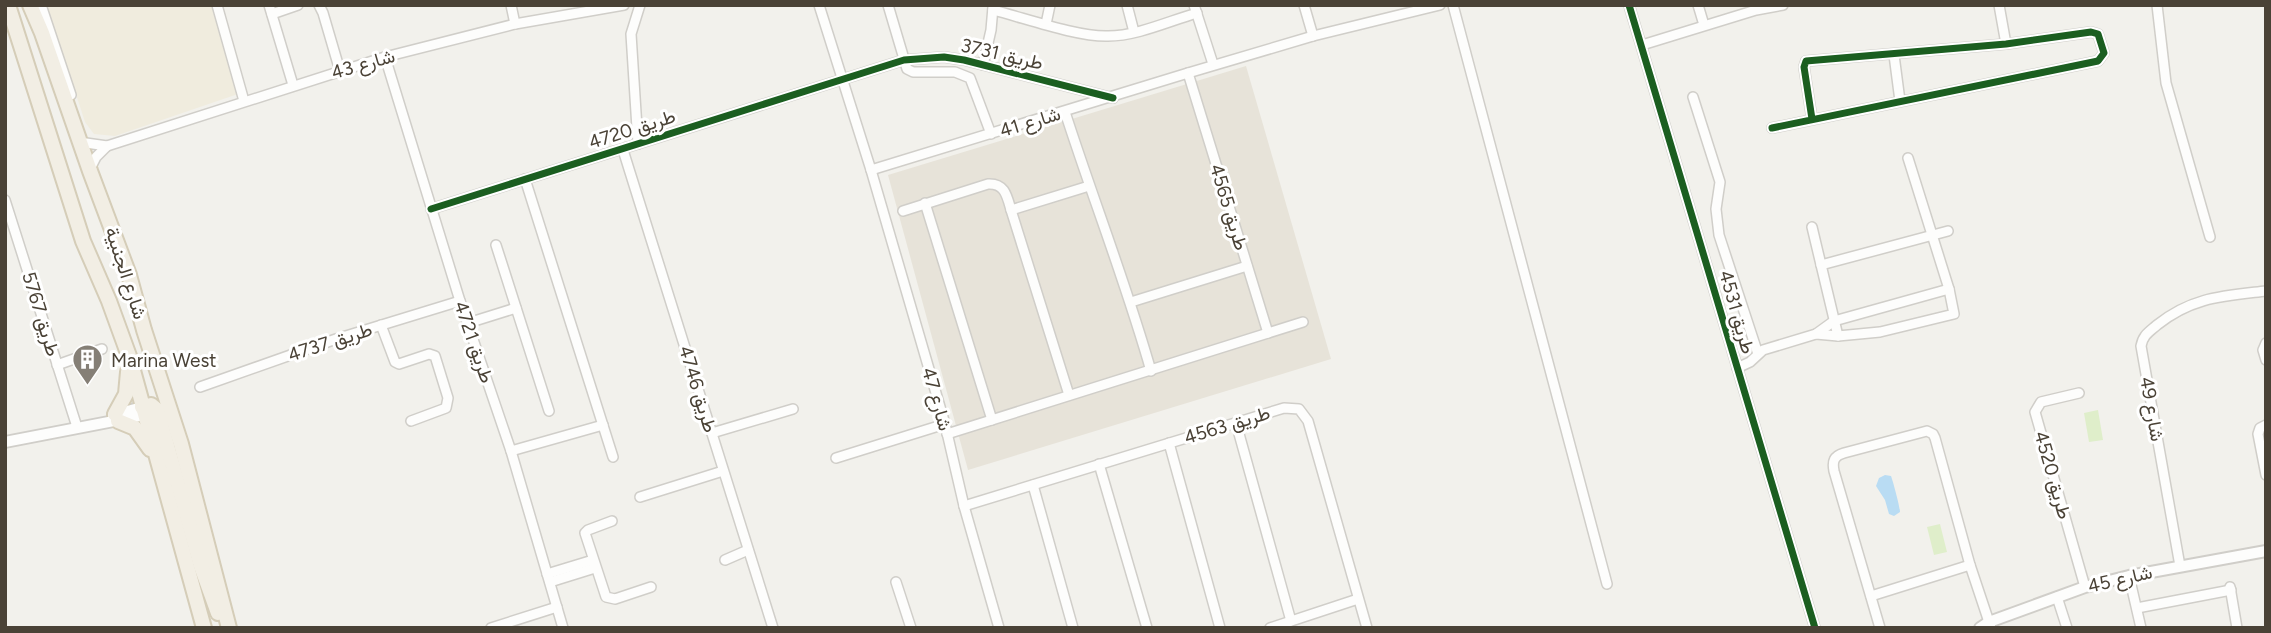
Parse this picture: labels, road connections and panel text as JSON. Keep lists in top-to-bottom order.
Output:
{
  "streets": {
    "main road": ["شارع الجنبية"],
    "street": [
      "طريق 3731",
      "شارع 43",
      "شارع 41",
      "طريق 4720",
      "طريق 4565",
      "طريق 4531",
      "طريق 5767",
      "طريق 4737",
      "طريق 4721",
      "طريق 4746",
      "شارع 47",
      "شارع 49",
      "طريق 4563",
      "طريق 4520",
      "شارع 45"
    ]
  },
  "crossings": [
    ["طريق 3731", "شارع 41"],
    ["طريق 3731", "طريق 4720"],
    ["شارع 43", "شارع الجنبية"],
    ["شارع 43", "طريق 4721"],
    ["شارع 41", "طريق 4565"],
    ["شارع 41", "شارع 47"],
    ["طريق 4720", "طريق 4721"],
    ["طريق 4720", "طريق 4746"],
    ["طريق 4737", "طريق 4721"],
    ["شارع 47", "طريق 4563"],
    ["شارع 49", "شارع 45"],
    ["طريق 4520", "شارع 45"]
  ],
  "places": {
    "building": ["Marina West"]
  }
}
